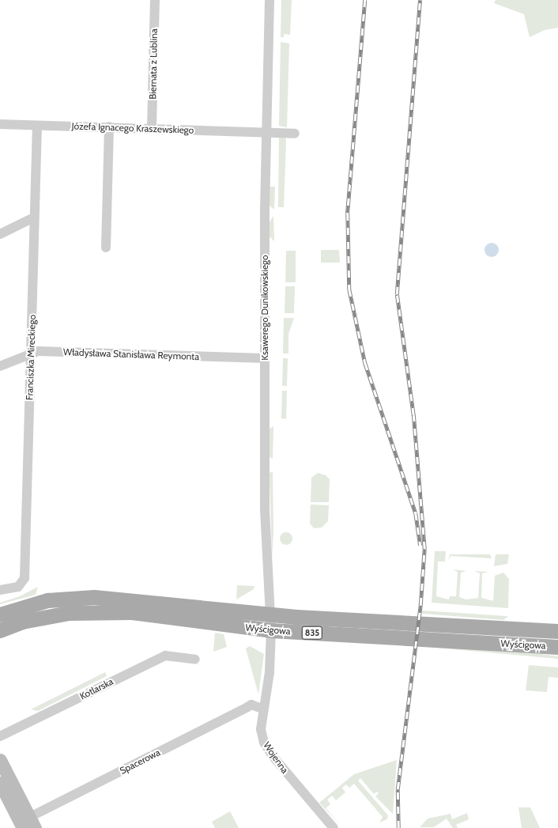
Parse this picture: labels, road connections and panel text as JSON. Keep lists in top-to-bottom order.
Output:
{
  "streets": {
    "main road": ["Wyścigowa", "835"],
    "street": [
      "Biernata z Lublina",
      "Józefa Ignacego Kraszewskiego",
      "Ksawerego Dunikowskiego",
      "Władysława Stanisława Reymonta",
      "Franciszka Mireckiego",
      "Kotlarska",
      "Wojenna",
      "Spacerowa"
    ]
  },
  "crossings": [
    ["Biernata z Lublina", "Józefa Ignacego Kraszewskiego"],
    ["Józefa Ignacego Kraszewskiego", "Ksawerego Dunikowskiego"],
    ["Józefa Ignacego Kraszewskiego", "Franciszka Mireckiego"],
    ["Ksawerego Dunikowskiego", "Władysława Stanisława Reymonta"],
    ["Ksawerego Dunikowskiego", "Wyścigowa"],
    ["Ksawerego Dunikowskiego", "Wojenna"],
    ["Władysława Stanisława Reymonta", "Franciszka Mireckiego"],
    ["Wyścigowa", "Wojenna"],
    ["Wojenna", "Spacerowa"]
  ]
}
